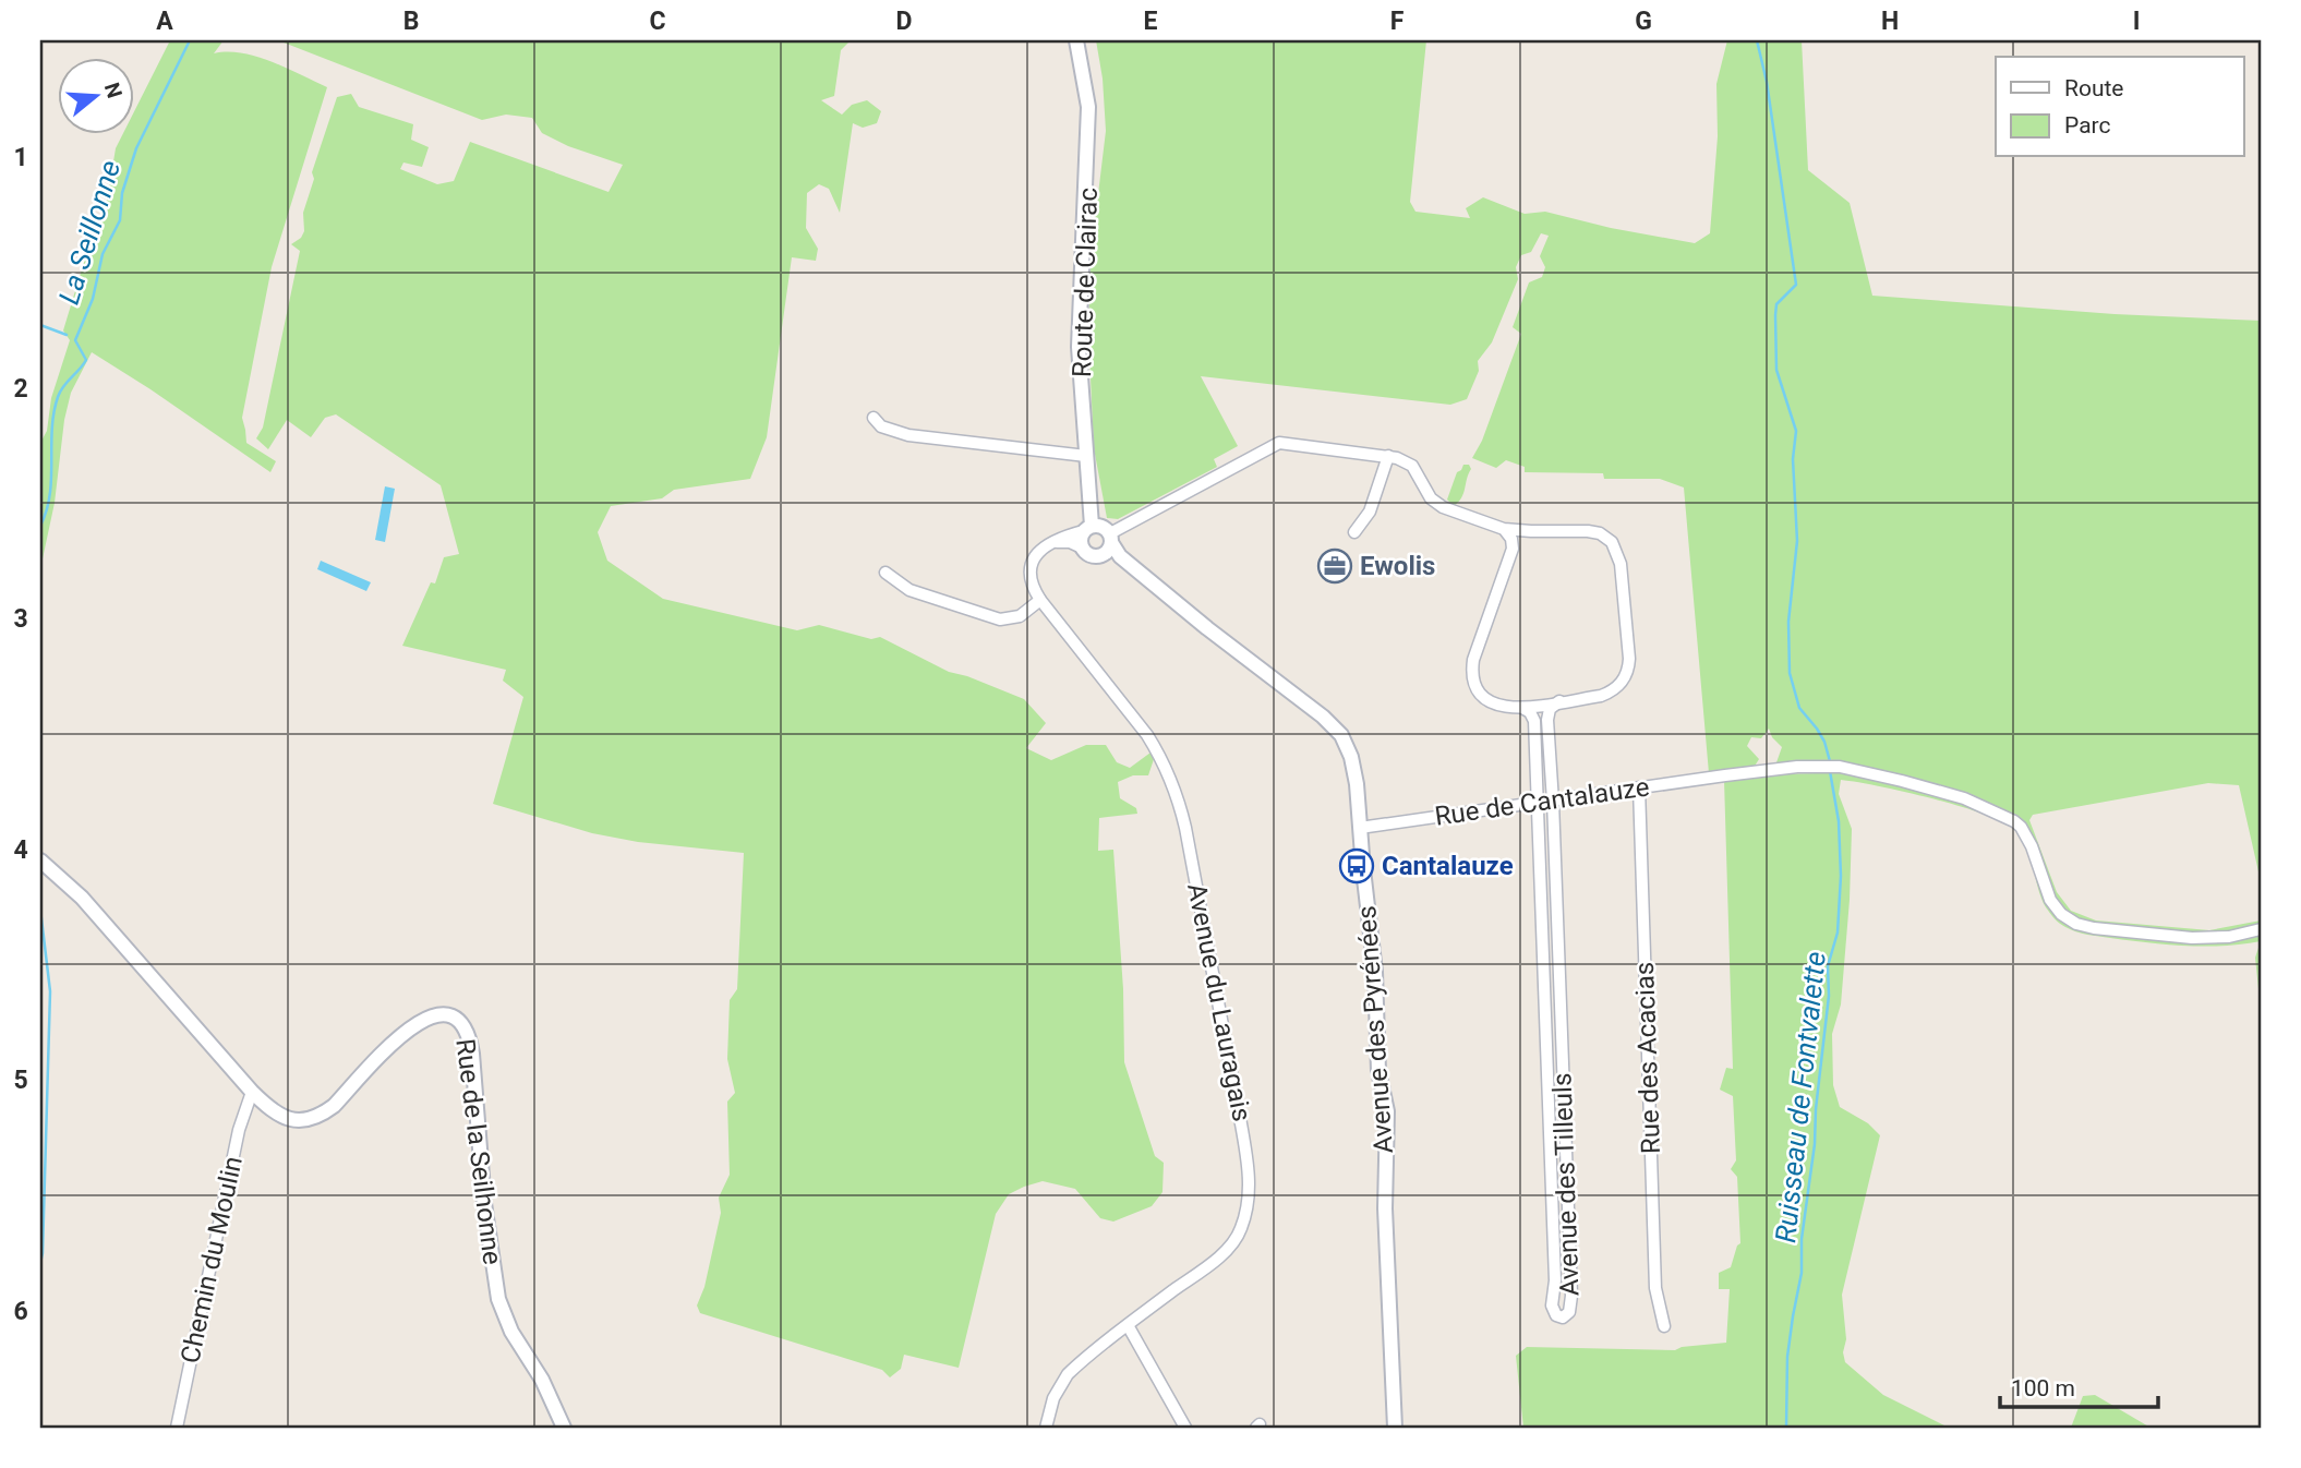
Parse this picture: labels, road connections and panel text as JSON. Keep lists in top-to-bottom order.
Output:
{
  "streets": {
    "street": [
      "Route de Clairac",
      "Rue de Cantalauze",
      "Avenue du Lauragais",
      "Avenue des Pyrénées",
      "Rue des Acacias",
      "Rue de la Seilhonne",
      "Avenue des Tilleuls",
      "Chemin du Moulin"
    ]
  },
  "crossings": [
    ["Route de Clairac", "Avenue des Pyrénées"],
    ["Rue de Cantalauze", "Avenue des Pyrénées"],
    ["Rue de Cantalauze", "Rue des Acacias"],
    ["Rue de Cantalauze", "Avenue des Tilleuls"],
    ["Rue de la Seilhonne", "Chemin du Moulin"]
  ],
  "water": ["La Seillonne", "Ruisseau de Fontvalette"],
  "places": {
    "office": ["Ewolis"],
    "bus stop": ["Cantalauze"]
  },
  "legend": ["Route", "Parc"],
  "scale_bar": "100 m",
  "north": "right",
  "grid": {
    "columns": [
      "A",
      "B",
      "C",
      "D",
      "E",
      "F",
      "G",
      "H",
      "I"
    ],
    "rows": [
      "1",
      "2",
      "3",
      "4",
      "5",
      "6"
    ]
  }
}
